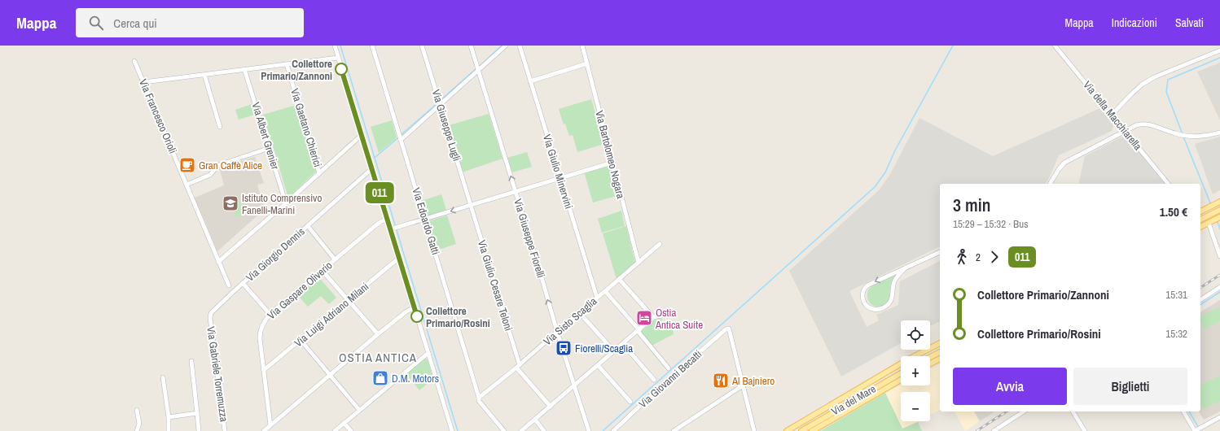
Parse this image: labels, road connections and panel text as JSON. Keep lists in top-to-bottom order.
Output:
{
  "streets": {
    "main road": ["Via del Mare"],
    "street": [
      "Via della Macchiarella",
      "Via Francesco Orioli",
      "Via Giuseppe Lugli",
      "Via Gaetano Chierici",
      "Via Albert Grenier",
      "Via Bartolomeo Nogara",
      "Via Giulio Minervini",
      "Via Edoardo Gatti",
      "Via Giuseppe Fiorelli",
      "Via Giorgio Dennis",
      "Via Giulio Cesare Teloni",
      "Via Gaspare Oliverio",
      "Via Luigi Adriano Milani",
      "Via Sisto Scaglia",
      "Via Gabriele Torremuzza",
      "Via Giovanni Becatti"
    ]
  },
  "crossings": [
    ["Via Giuseppe Lugli", "Via Giulio Cesare Teloni"],
    ["Via Bartolomeo Nogara", "Via Sisto Scaglia"],
    ["Via Giulio Minervini", "Via Sisto Scaglia"],
    ["Via Edoardo Gatti", "Via Sisto Scaglia"],
    ["Via Giuseppe Fiorelli", "Via Sisto Scaglia"],
    ["Via Giorgio Dennis", "Via Gabriele Torremuzza"],
    ["Via Giulio Cesare Teloni", "Via Sisto Scaglia"],
    ["Via Gaspare Oliverio", "Via Luigi Adriano Milani"]
  ],
  "one_way": ["Via Giuseppe Fiorelli"],
  "districts": ["OSTIA ANTICA"],
  "places": {
    "other": ["Collettore Primario/Zannoni", "Collettore Primario/Rosini"],
    "cafe": ["Gran Caffè Alice"],
    "school or university": ["Istituto Comprensivo Fanelli-Marini"],
    "hotel": ["Ostia Antica Suite"],
    "bus stop": ["Fiorelli/Scaglia"],
    "shop": ["D.M. Motors"],
    "restaurant": ["Al Bajniero"]
  },
  "lines": ["bus line 011"],
  "page": {
    "header": "Mappa",
    "search": "Cerca qui",
    "nav": ["Mappa", "Indicazioni", "Salvati"],
    "on_map": "011",
    "heading": ["3 min", "15:29 – 15:32 · Bus", "1.50 €"],
    "legs": ["2", "011"],
    "list": [
      {
        "name": "Collettore Primario/Zannoni",
        "value": "15:31"
      },
      {
        "name": "Collettore Primario/Rosini",
        "value": "15:32"
      }
    ],
    "map_buttons": ["+", "−"],
    "buttons": ["Avvia", "Biglietti"]
  }
}
